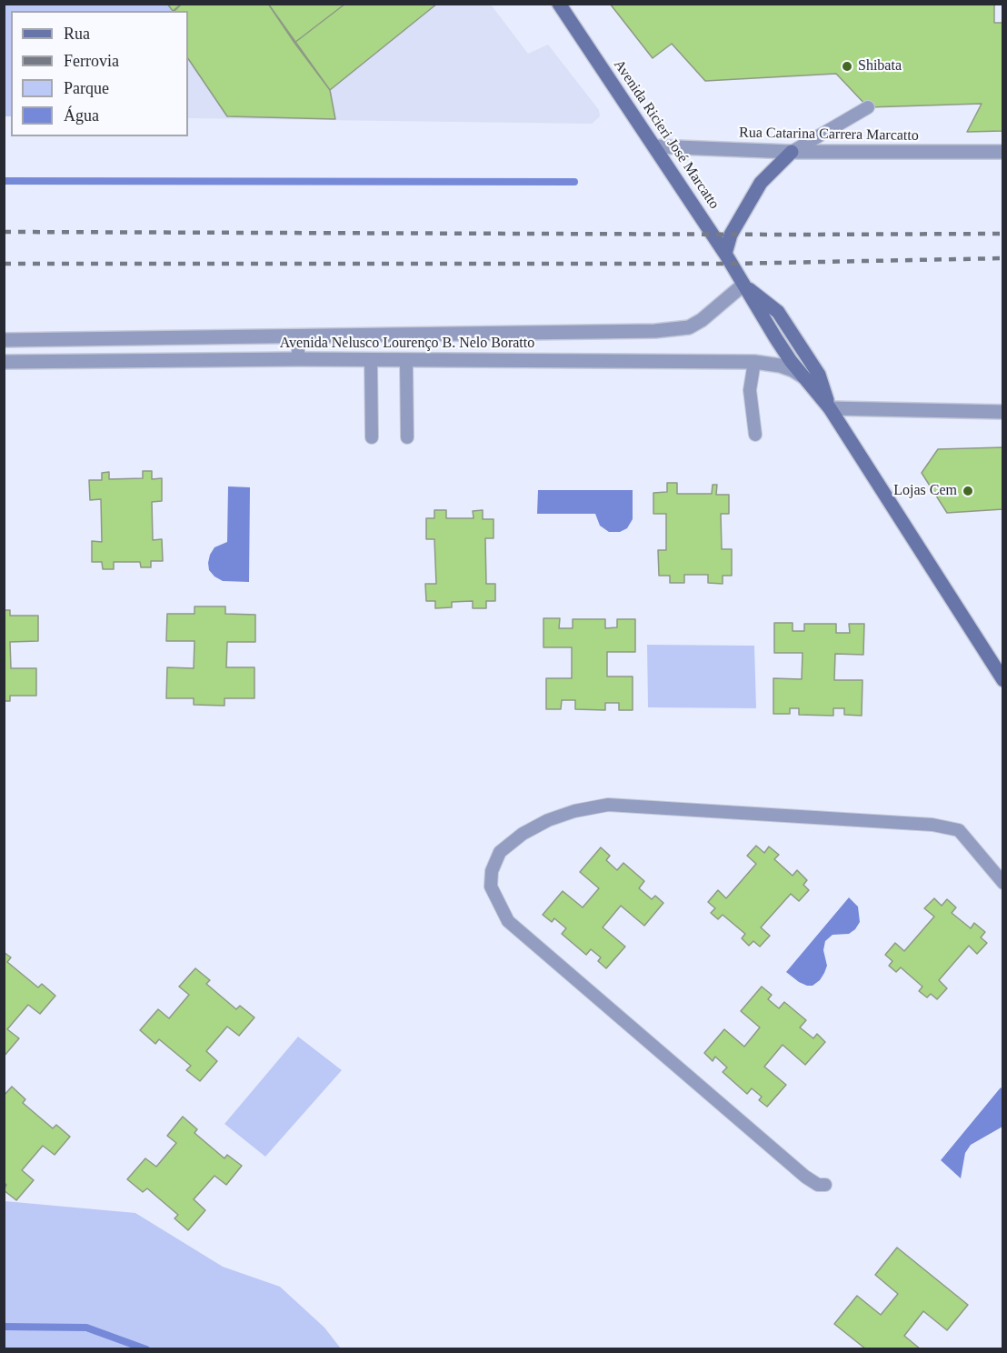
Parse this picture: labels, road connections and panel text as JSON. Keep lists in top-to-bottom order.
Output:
{
  "streets": {
    "main road": ["Avenida Ricieri José Marcatto"],
    "street": ["Rua Catarina Carrera Marcatto", "Avenida Nelusco Lourenço B. Nelo Boratto"]
  },
  "crossings": [
    ["Avenida Ricieri José Marcatto", "Rua Catarina Carrera Marcatto"],
    ["Avenida Ricieri José Marcatto", "Avenida Nelusco Lourenço B. Nelo Boratto"]
  ],
  "places": ["Shibata", "Lojas Cem"],
  "legend": [
    "Rua",
    "Ferrovia",
    "Parque",
    "Água"
  ]
}
